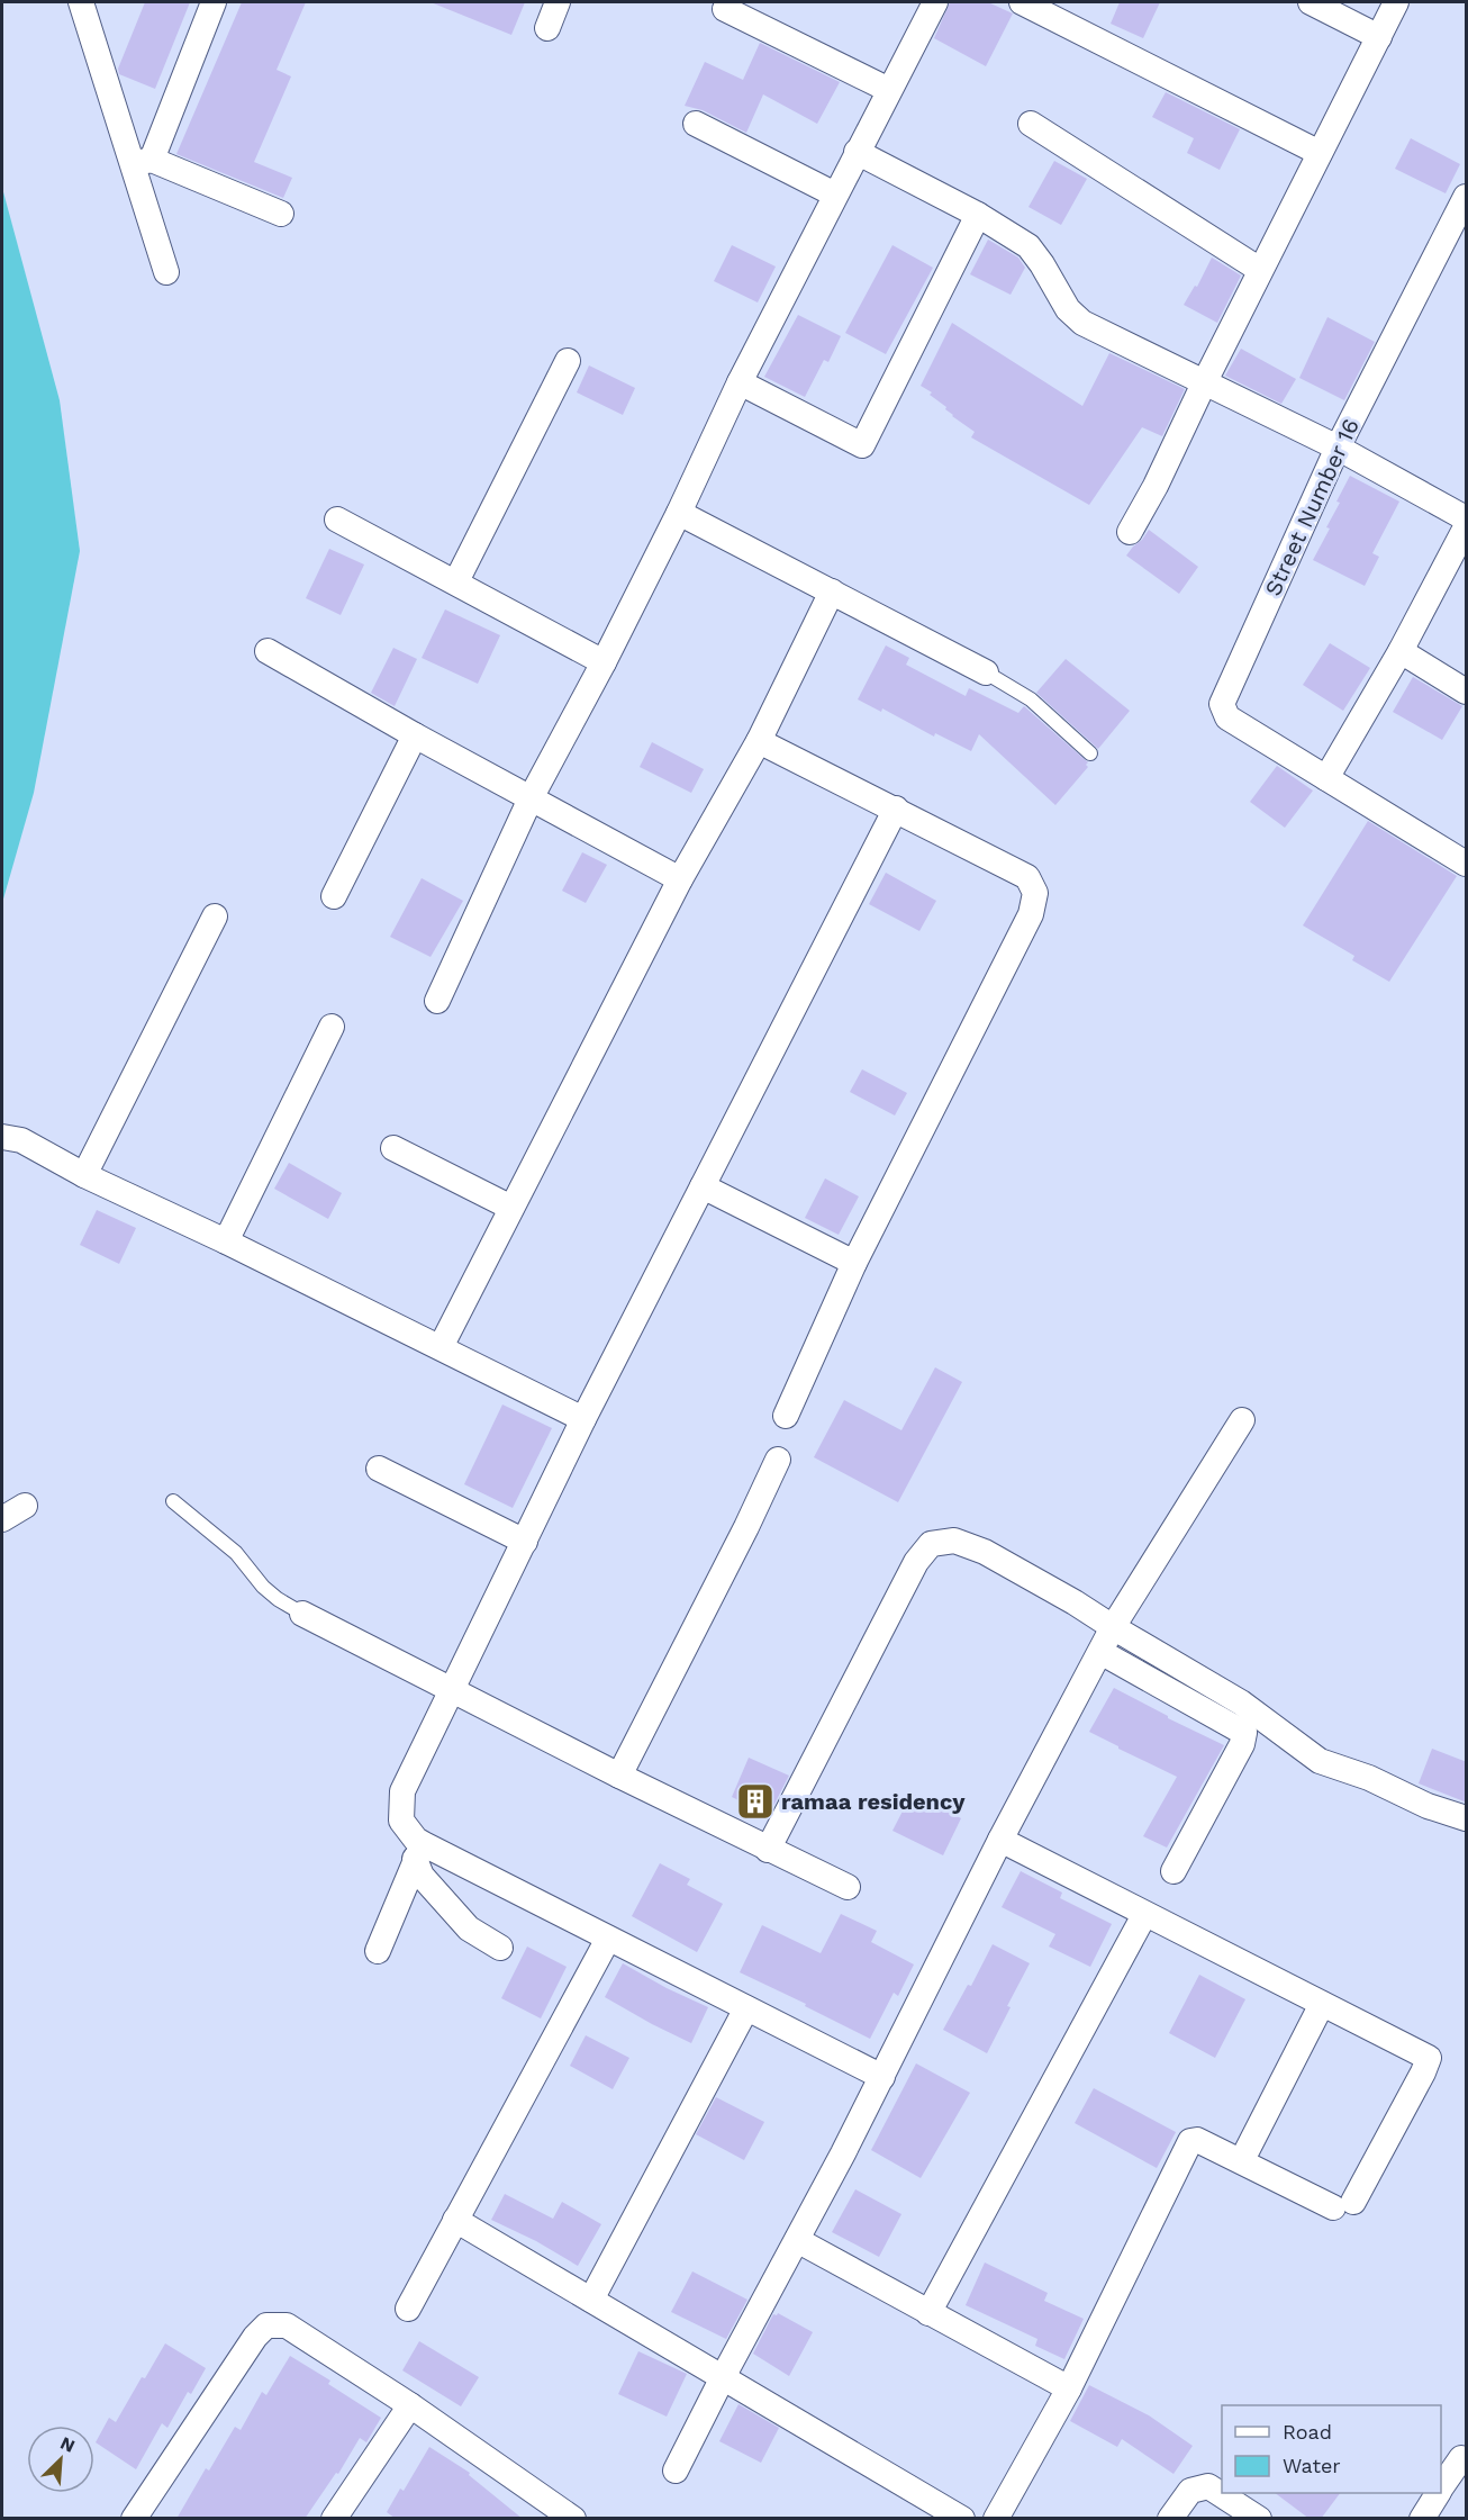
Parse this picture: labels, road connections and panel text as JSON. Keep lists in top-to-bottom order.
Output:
{
  "streets": {
    "street": ["Street Number 16"]
  },
  "places": {
    "building": ["ramaa residency"]
  },
  "legend": ["Road", "Water"],
  "north": "top right"
}
